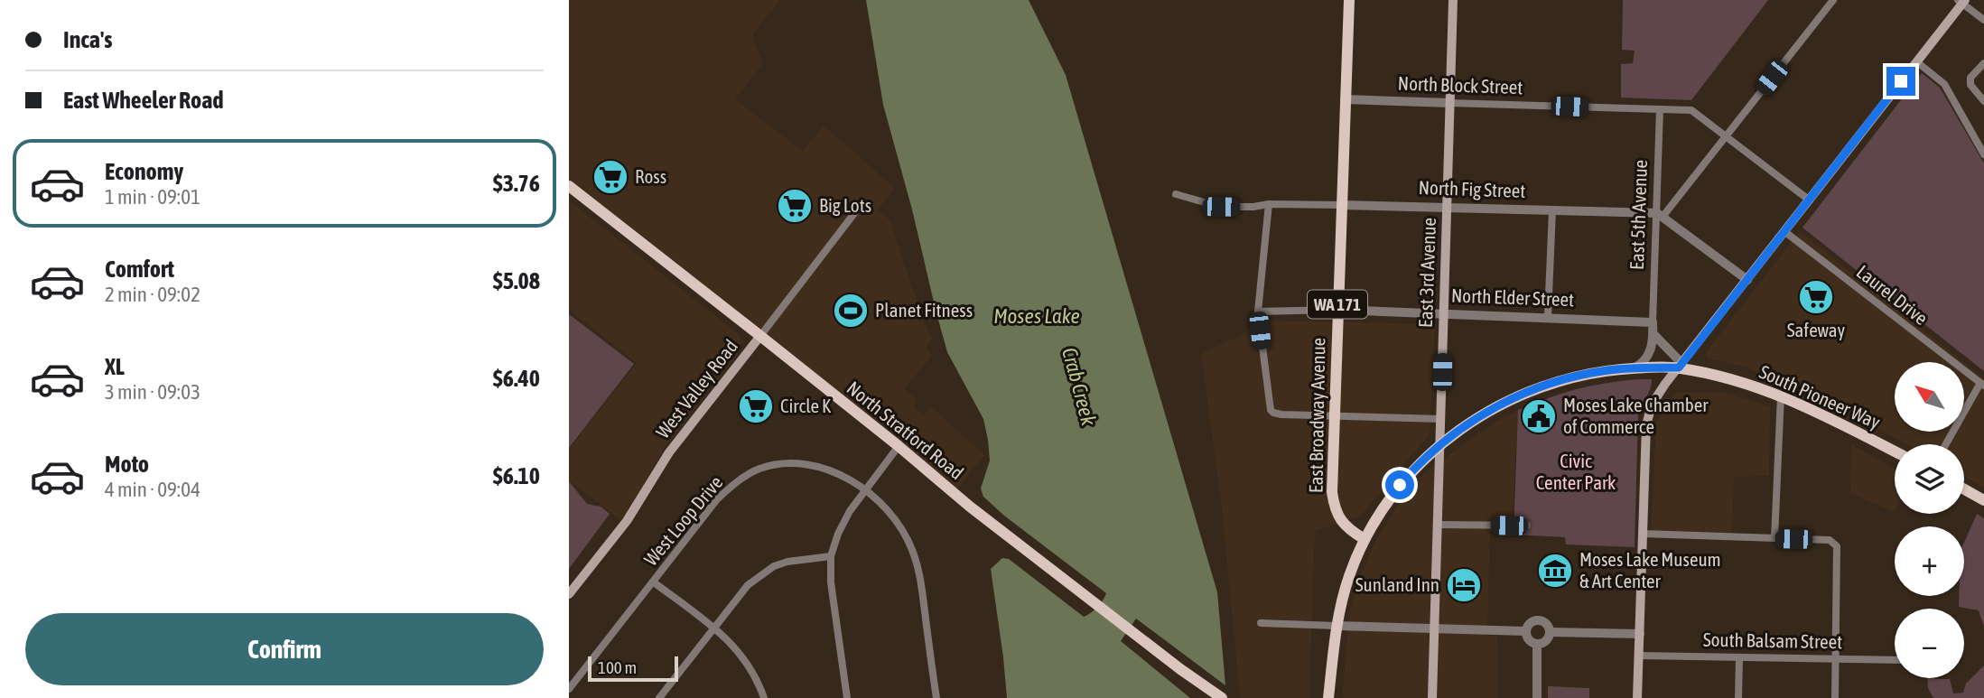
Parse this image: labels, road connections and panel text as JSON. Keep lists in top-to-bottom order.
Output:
{
  "streets": {
    "main road": [
      "East 3rd Avenue",
      "WA 171",
      "West Valley Road",
      "South Pioneer Way",
      "East Broadway Avenue",
      "North Stratford Road"
    ],
    "street": [
      "North Block Street",
      "North Fig Street",
      "East 5th Avenue",
      "Laurel Drive",
      "North Elder Street",
      "West Loop Drive",
      "South Balsam Street"
    ]
  },
  "crossings": [
    ["North Block Street", "East 5th Avenue"],
    ["North Block Street", "East 3rd Avenue"],
    ["North Block Street", "East Broadway Avenue"],
    ["North Fig Street", "East 5th Avenue"],
    ["North Fig Street", "East 3rd Avenue"],
    ["North Fig Street", "East Broadway Avenue"],
    ["East 5th Avenue", "North Elder Street"],
    ["East 3rd Avenue", "North Elder Street"],
    ["East 3rd Avenue", "South Pioneer Way"],
    ["North Elder Street", "East Broadway Avenue"],
    ["West Valley Road", "North Stratford Road"],
    ["South Pioneer Way", "East Broadway Avenue"]
  ],
  "water": ["Moses Lake", "Crab Creek"],
  "parks": ["Civic Center Park"],
  "places": {
    "supermarket": [
      "Ross",
      "Big Lots",
      "Safeway",
      "Circle K"
    ],
    "sports": ["Planet Fitness"],
    "public building": ["Moses Lake Chamber of Commerce"],
    "museum": ["Moses Lake Museum & Art Center"],
    "hotel": ["Sunland Inn"]
  },
  "scale_bar": "100 m",
  "north": "top left",
  "page": {
    "banner": ["Inca's", "East Wheeler Road"],
    "list": [
      {
        "name": "Economy",
        "note": "1 min · 09:01",
        "value": "$3.76"
      },
      {
        "name": "Comfort",
        "note": "2 min · 09:02",
        "value": "$5.08"
      },
      {
        "name": "XL",
        "note": "3 min · 09:03",
        "value": "$6.40"
      },
      {
        "name": "Moto",
        "note": "4 min · 09:04",
        "value": "$6.10"
      }
    ],
    "map_buttons": ["+", "−"],
    "buttons": "Confirm",
    "scale": "100 m"
  }
}
